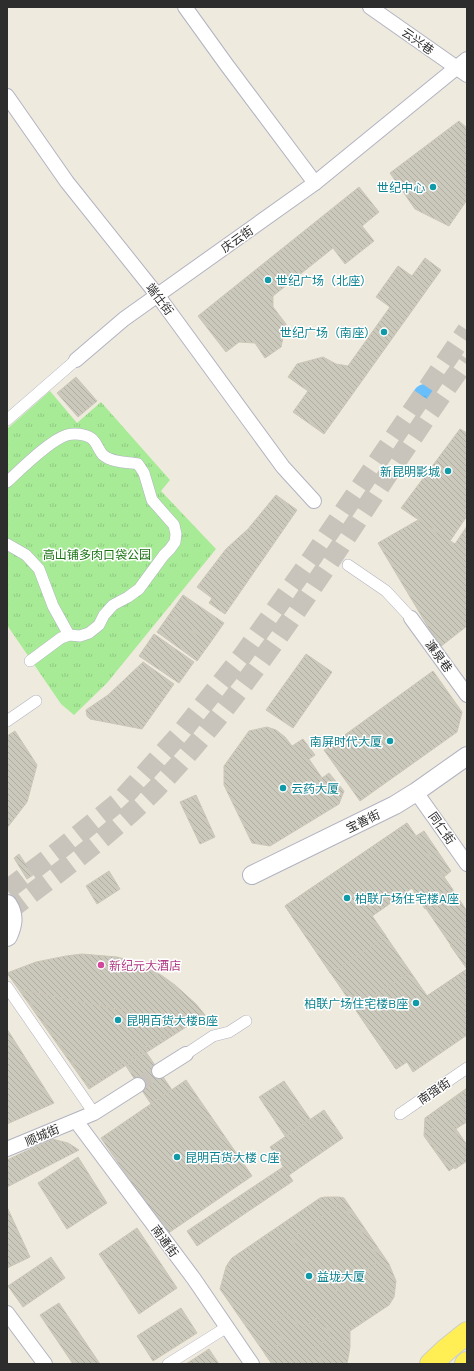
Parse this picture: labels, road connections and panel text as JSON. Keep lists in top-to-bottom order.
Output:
{
  "streets": {
    "street": [
      "云兴巷",
      "庆云街",
      "端仕街",
      "濂泉巷",
      "宝善街",
      "同仁街",
      "南强街",
      "顺城街",
      "南通街"
    ]
  },
  "crossings": [
    ["云兴巷", "庆云街"],
    ["庆云街", "端仕街"],
    ["宝善街", "同仁街"],
    ["顺城街", "南通街"]
  ],
  "parks": ["高山铺多肉口袋公园"],
  "places": [
    "世纪中心",
    "世纪广场（北座）",
    "世纪广场（南座）",
    "新昆明影城",
    "南屏时代大厦",
    "云药大厦",
    "柏联广场住宅楼A座",
    "新纪元大酒店",
    "柏联广场住宅楼B座",
    "昆明百货大楼B座",
    "昆明百货大楼 C座",
    "益垅大厦"
  ]
}
